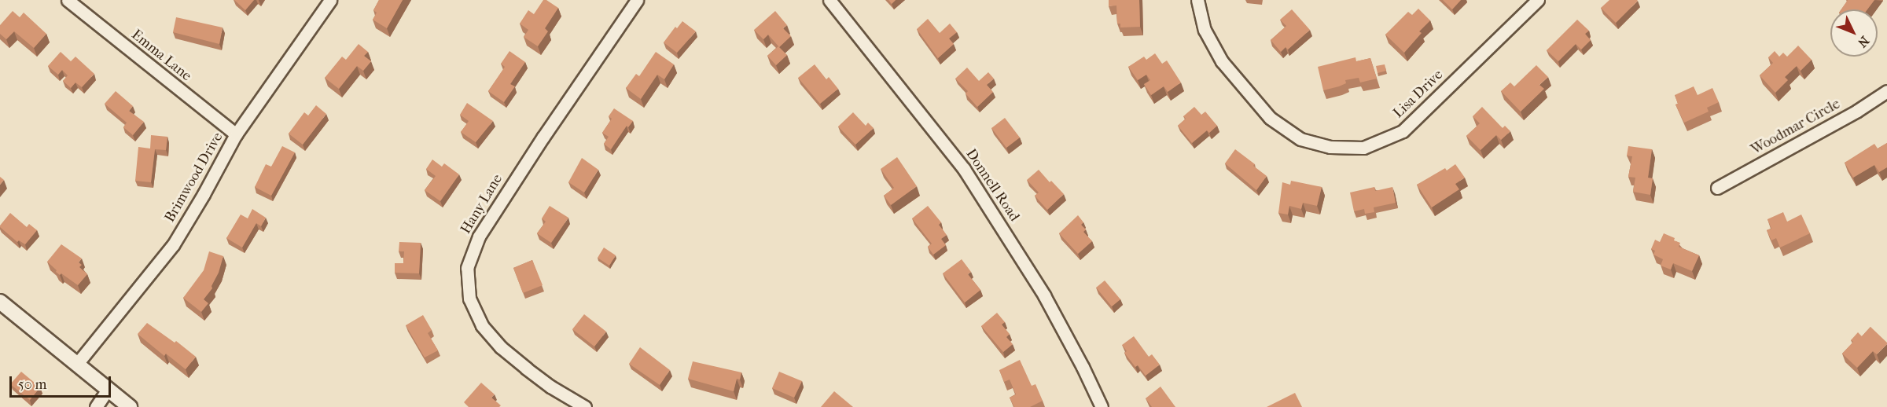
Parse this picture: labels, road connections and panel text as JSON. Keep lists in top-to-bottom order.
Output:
{
  "streets": {
    "street": [
      "Emma Lane",
      "Lisa Drive",
      "Woodmar Circle",
      "Brimwood Drive",
      "Donnell Road",
      "Hany Lane"
    ]
  },
  "crossings": [
    ["Emma Lane", "Brimwood Drive"]
  ],
  "scale_bar": "50 m",
  "north": "bottom right"
}
